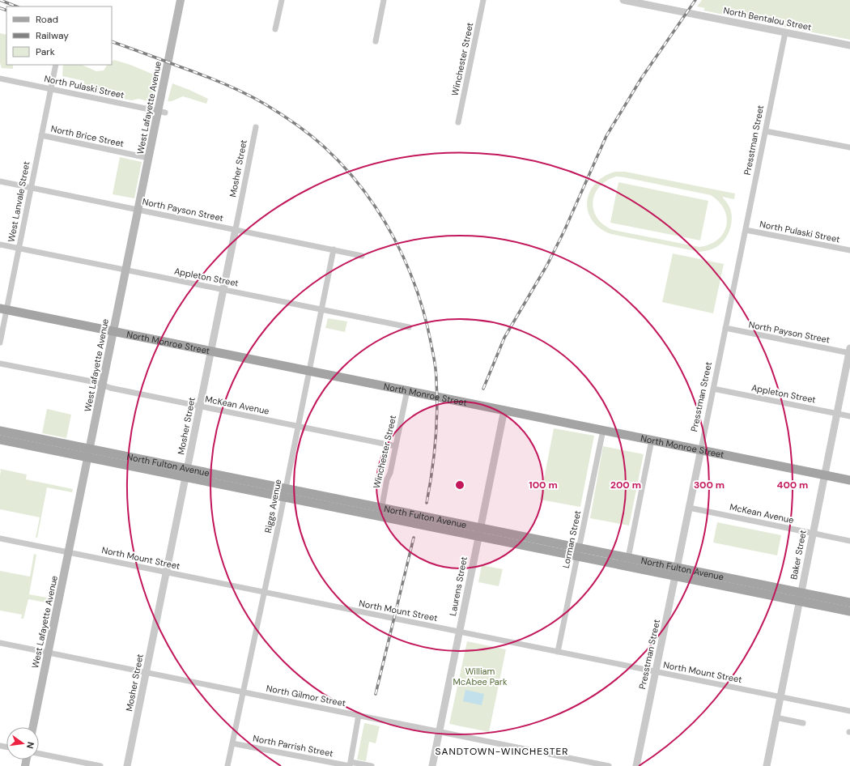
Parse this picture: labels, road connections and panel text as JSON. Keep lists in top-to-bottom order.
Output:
{
  "streets": {
    "main road": ["West Lafayette Avenue", "North Monroe Street", "North Fulton Avenue"],
    "street": [
      "North Bentalou Street",
      "Winchester Street",
      "North Pulaski Street",
      "North Brice Street",
      "Presstman Street",
      "Mosher Street",
      "West Lanvale Street",
      "North Payson Street",
      "Appleton Street",
      "McKean Avenue",
      "Riggs Avenue",
      "Lorman Street",
      "Baker Street",
      "North Mount Street",
      "Laurens Street",
      "North Gilmor Street",
      "North Parrish Street"
    ]
  },
  "crossings": [
    ["North Bentalou Street", "Presstman Street"],
    ["Winchester Street", "North Monroe Street"],
    ["Winchester Street", "McKean Avenue"],
    ["Winchester Street", "North Fulton Avenue"],
    ["North Pulaski Street", "West Lafayette Avenue"],
    ["North Pulaski Street", "Presstman Street"],
    ["North Pulaski Street", "West Lanvale Street"],
    ["West Lafayette Avenue", "North Brice Street"],
    ["West Lafayette Avenue", "North Payson Street"],
    ["West Lafayette Avenue", "Appleton Street"],
    ["West Lafayette Avenue", "North Monroe Street"],
    ["West Lafayette Avenue", "McKean Avenue"],
    ["West Lafayette Avenue", "North Fulton Avenue"],
    ["West Lafayette Avenue", "North Mount Street"],
    ["West Lafayette Avenue", "North Gilmor Street"],
    ["North Brice Street", "West Lanvale Street"],
    ["Presstman Street", "North Payson Street"],
    ["Presstman Street", "Appleton Street"],
    ["Presstman Street", "North Monroe Street"],
    ["Presstman Street", "McKean Avenue"],
    ["Presstman Street", "North Fulton Avenue"],
    ["Presstman Street", "North Mount Street"],
    ["Mosher Street", "North Payson Street"],
    ["Mosher Street", "Appleton Street"],
    ["Mosher Street", "North Monroe Street"],
    ["Mosher Street", "McKean Avenue"],
    ["Mosher Street", "North Fulton Avenue"],
    ["Mosher Street", "North Mount Street"],
    ["Mosher Street", "North Gilmor Street"],
    ["West Lanvale Street", "North Payson Street"],
    ["West Lanvale Street", "Appleton Street"],
    ["West Lanvale Street", "North Monroe Street"],
    ["North Payson Street", "Riggs Avenue"],
    ["North Payson Street", "Baker Street"],
    ["Appleton Street", "Riggs Avenue"],
    ["Appleton Street", "Baker Street"],
    ["North Monroe Street", "Riggs Avenue"],
    ["North Monroe Street", "Lorman Street"],
    ["North Monroe Street", "Baker Street"],
    ["North Monroe Street", "Laurens Street"],
    ["McKean Avenue", "Riggs Avenue"],
    ["McKean Avenue", "Baker Street"],
    ["North Fulton Avenue", "Riggs Avenue"],
    ["North Fulton Avenue", "Lorman Street"],
    ["North Fulton Avenue", "Baker Street"],
    ["North Fulton Avenue", "Laurens Street"],
    ["Riggs Avenue", "North Mount Street"],
    ["Riggs Avenue", "North Gilmor Street"],
    ["Riggs Avenue", "North Parrish Street"],
    ["Lorman Street", "North Mount Street"],
    ["Baker Street", "North Mount Street"],
    ["North Mount Street", "Laurens Street"],
    ["Laurens Street", "North Gilmor Street"]
  ],
  "districts": ["SANDTOWN-WINCHESTER"],
  "parks": ["William McAbee Park"],
  "legend": ["Road", "Railway", "Park"],
  "north": "right",
  "rings": [
    "100 m",
    "200 m",
    "300 m",
    "400 m"
  ]
}
